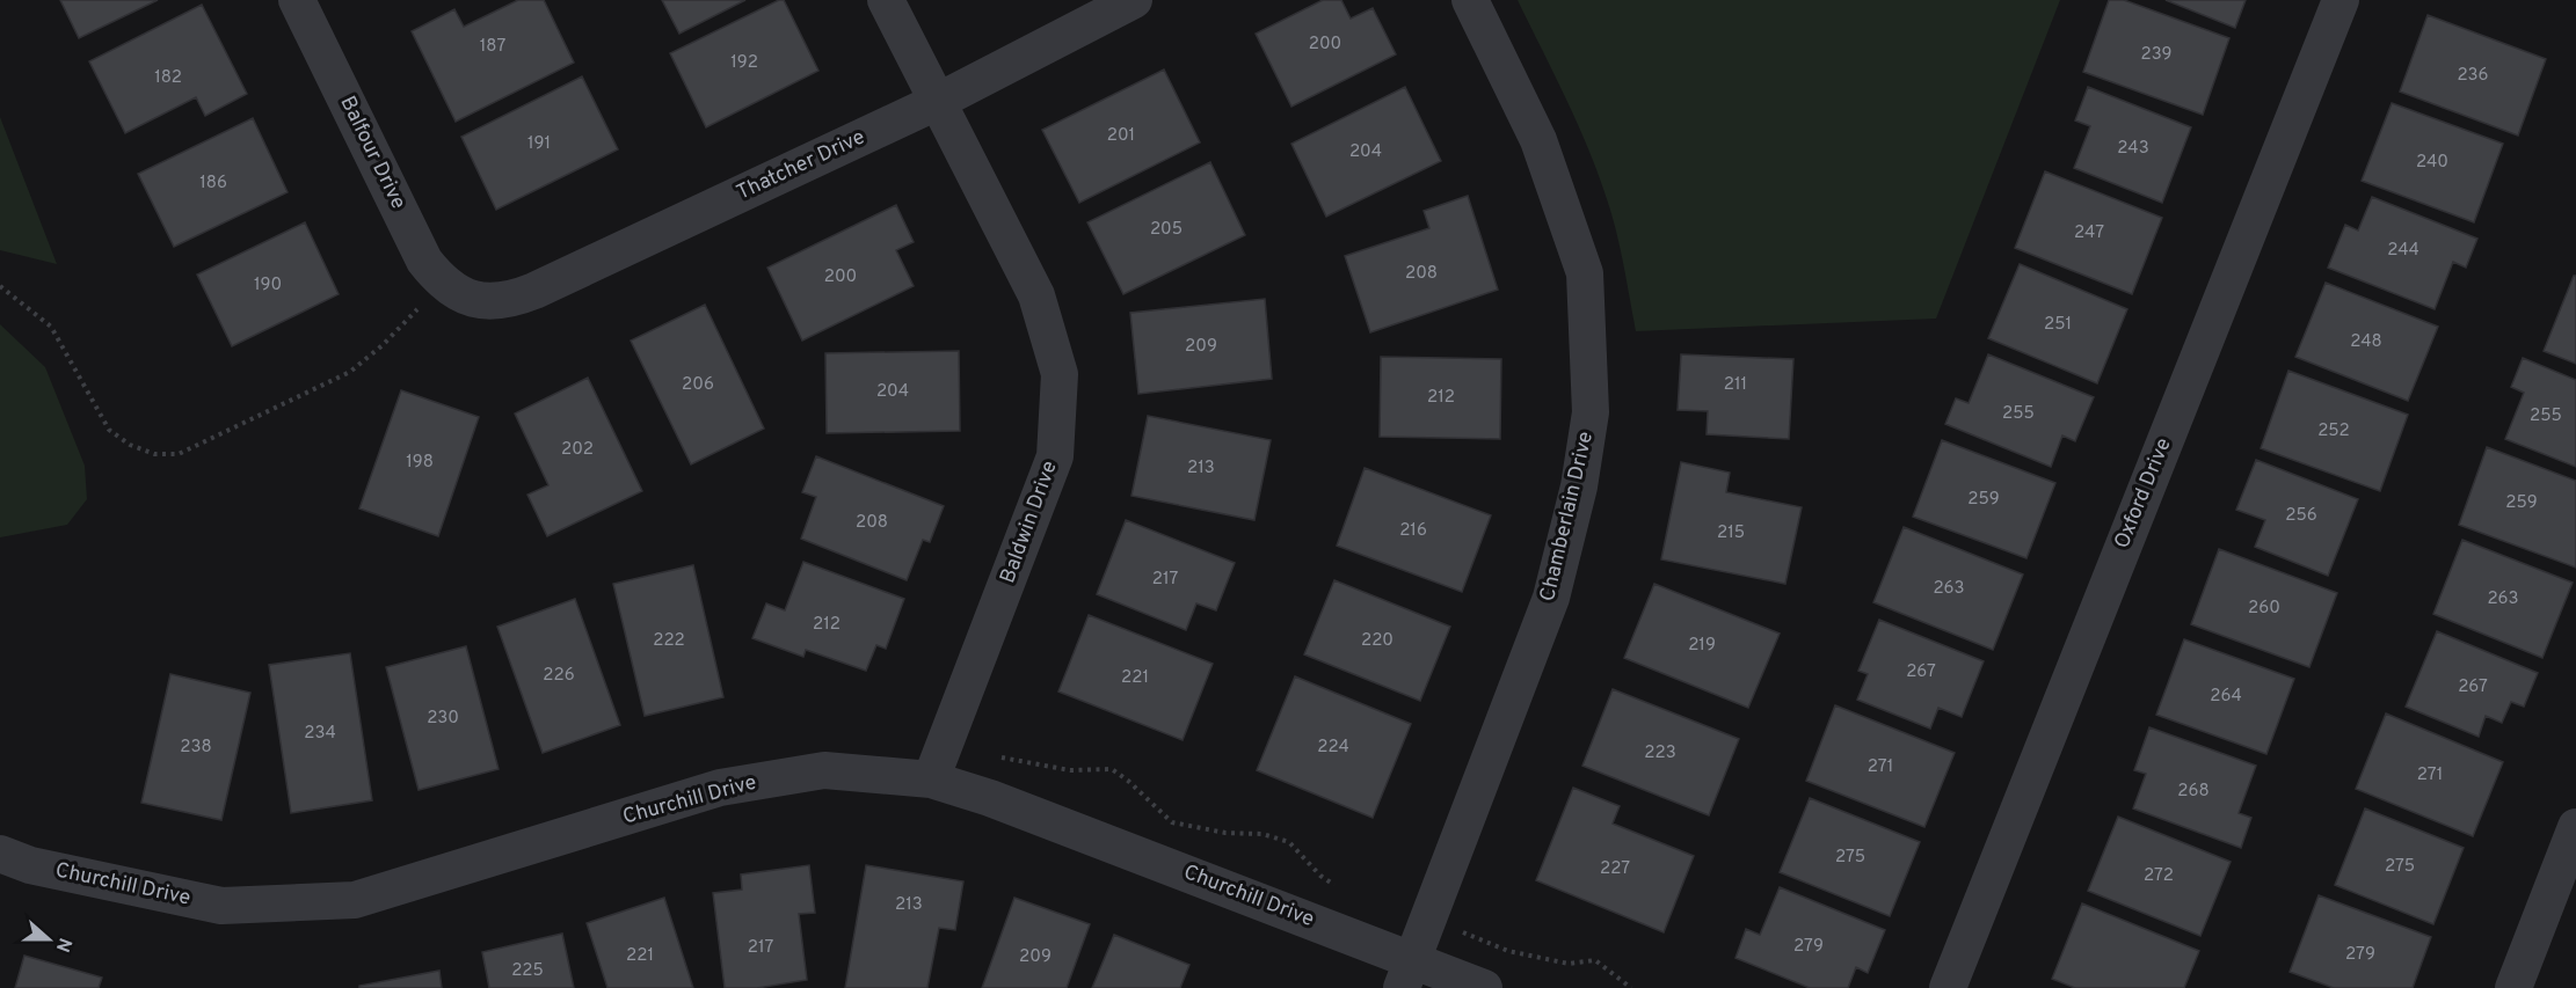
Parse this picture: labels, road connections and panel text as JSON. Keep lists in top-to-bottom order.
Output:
{
  "streets": {
    "street": [
      "Balfour Drive",
      "Thatcher Drive",
      "Oxford Drive",
      "Chamberlain Drive",
      "Baldwin Drive",
      "Churchill Drive"
    ]
  },
  "crossings": [
    ["Balfour Drive", "Thatcher Drive"],
    ["Thatcher Drive", "Baldwin Drive"],
    ["Chamberlain Drive", "Churchill Drive"],
    ["Baldwin Drive", "Churchill Drive"]
  ],
  "house_numbers": [
    "200",
    "187",
    "239",
    "192",
    "236",
    "182",
    "201",
    "191",
    "243",
    "204",
    "240",
    "186",
    "205",
    "247",
    "244",
    "208",
    "200",
    "190",
    "251",
    "248",
    "209",
    "206",
    "211",
    "204",
    "212",
    "255",
    "255",
    "252",
    "202",
    "198",
    "213",
    "259",
    "259",
    "256",
    "208",
    "216",
    "215",
    "217",
    "263",
    "263",
    "260",
    "212",
    "222",
    "220",
    "219",
    "267",
    "226",
    "221",
    "267",
    "264",
    "230",
    "234",
    "238",
    "224",
    "223",
    "271",
    "271",
    "268",
    "275",
    "275",
    "227",
    "272",
    "213",
    "279",
    "217",
    "279",
    "221",
    "209",
    "225"
  ],
  "north": "right"
}
